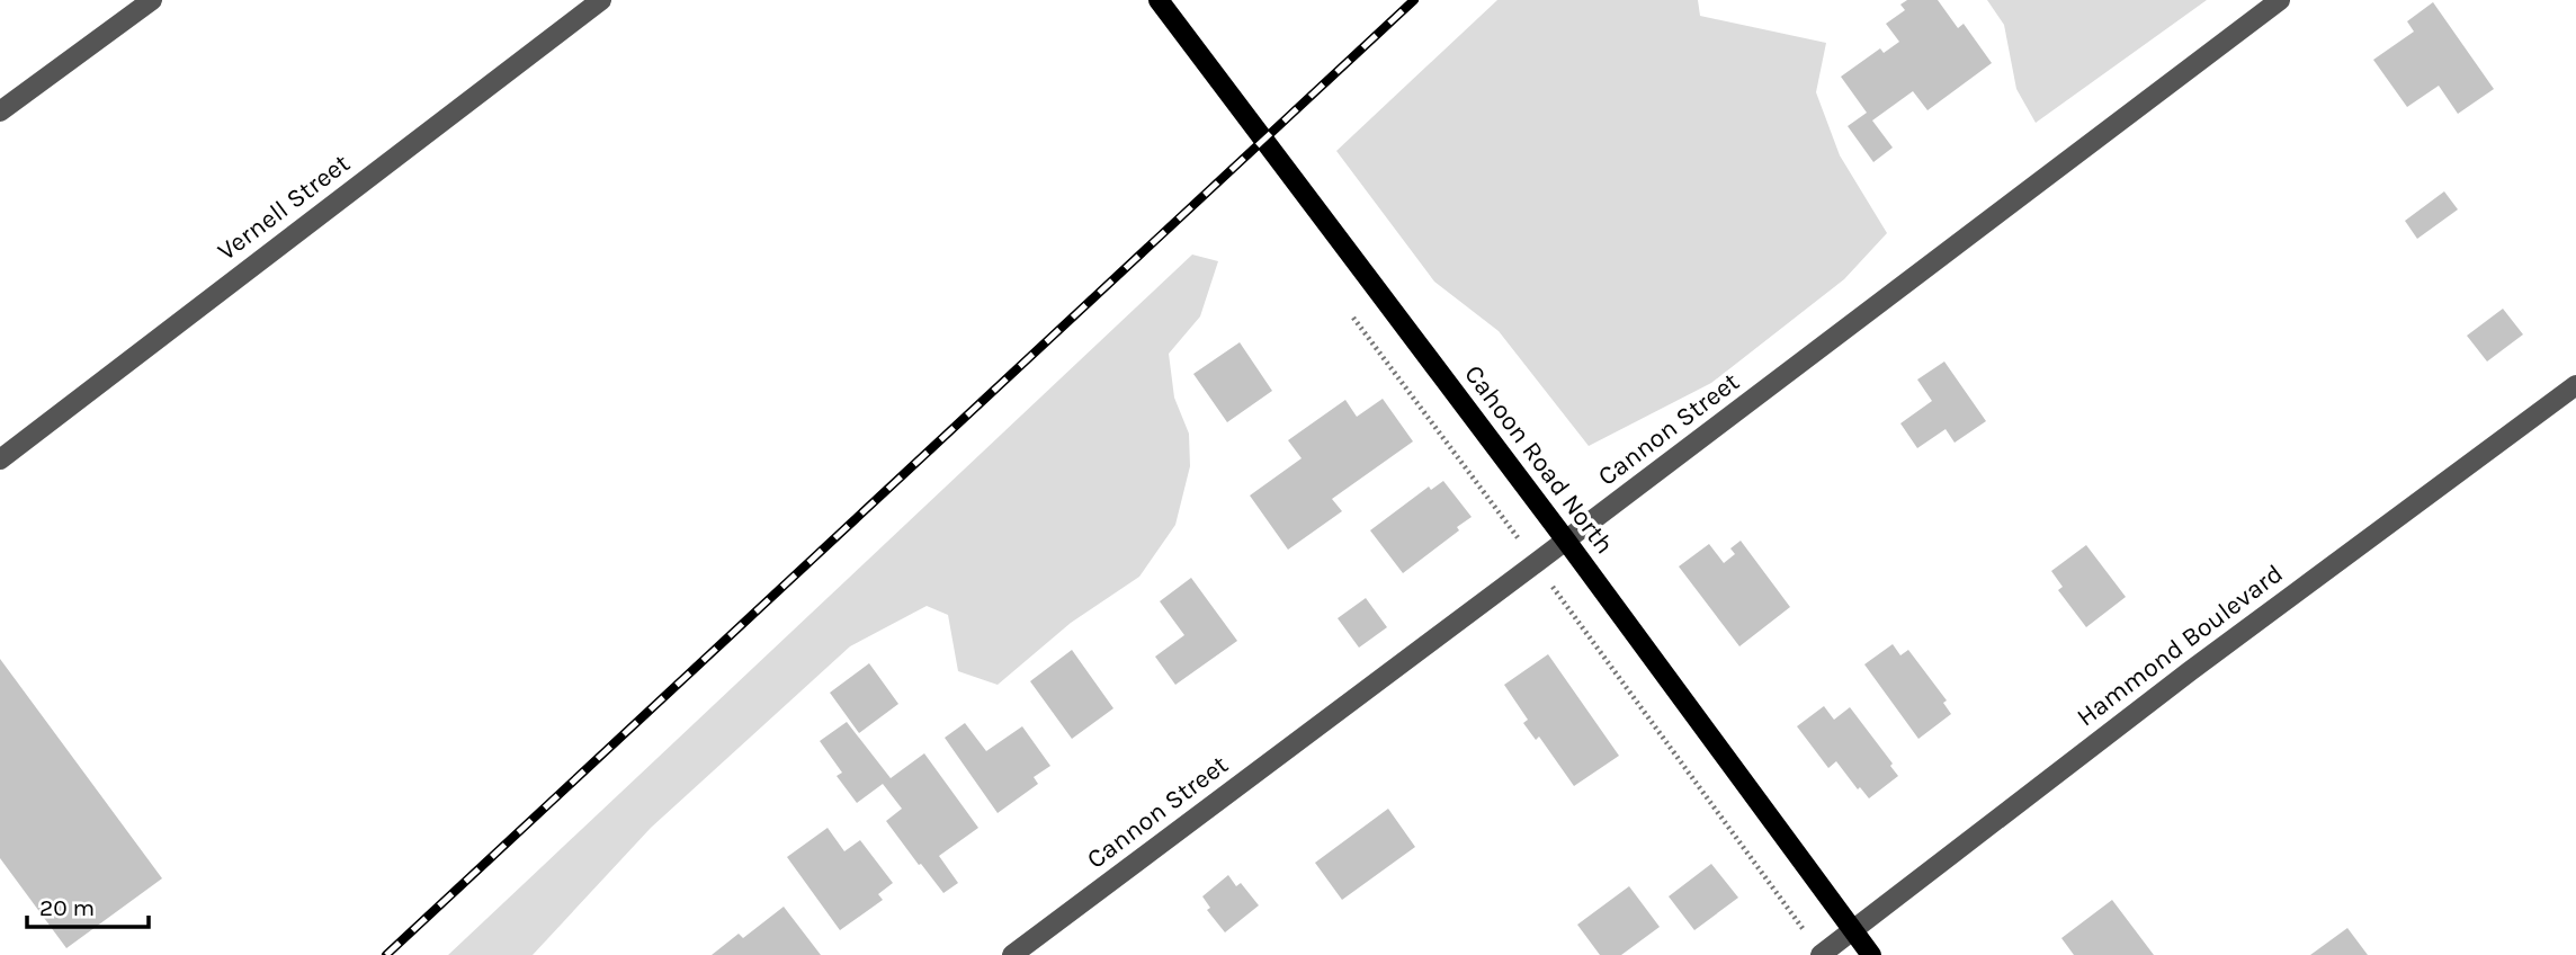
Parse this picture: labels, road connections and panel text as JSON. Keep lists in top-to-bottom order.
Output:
{
  "streets": {
    "main road": ["Cahoon Road North"],
    "street": ["Vernell Street", "Cannon Street", "Hammond Boulevard"]
  },
  "crossings": [
    ["Cannon Street", "Cahoon Road North"],
    ["Cahoon Road North", "Hammond Boulevard"]
  ],
  "scale_bar": "20 m"
}
